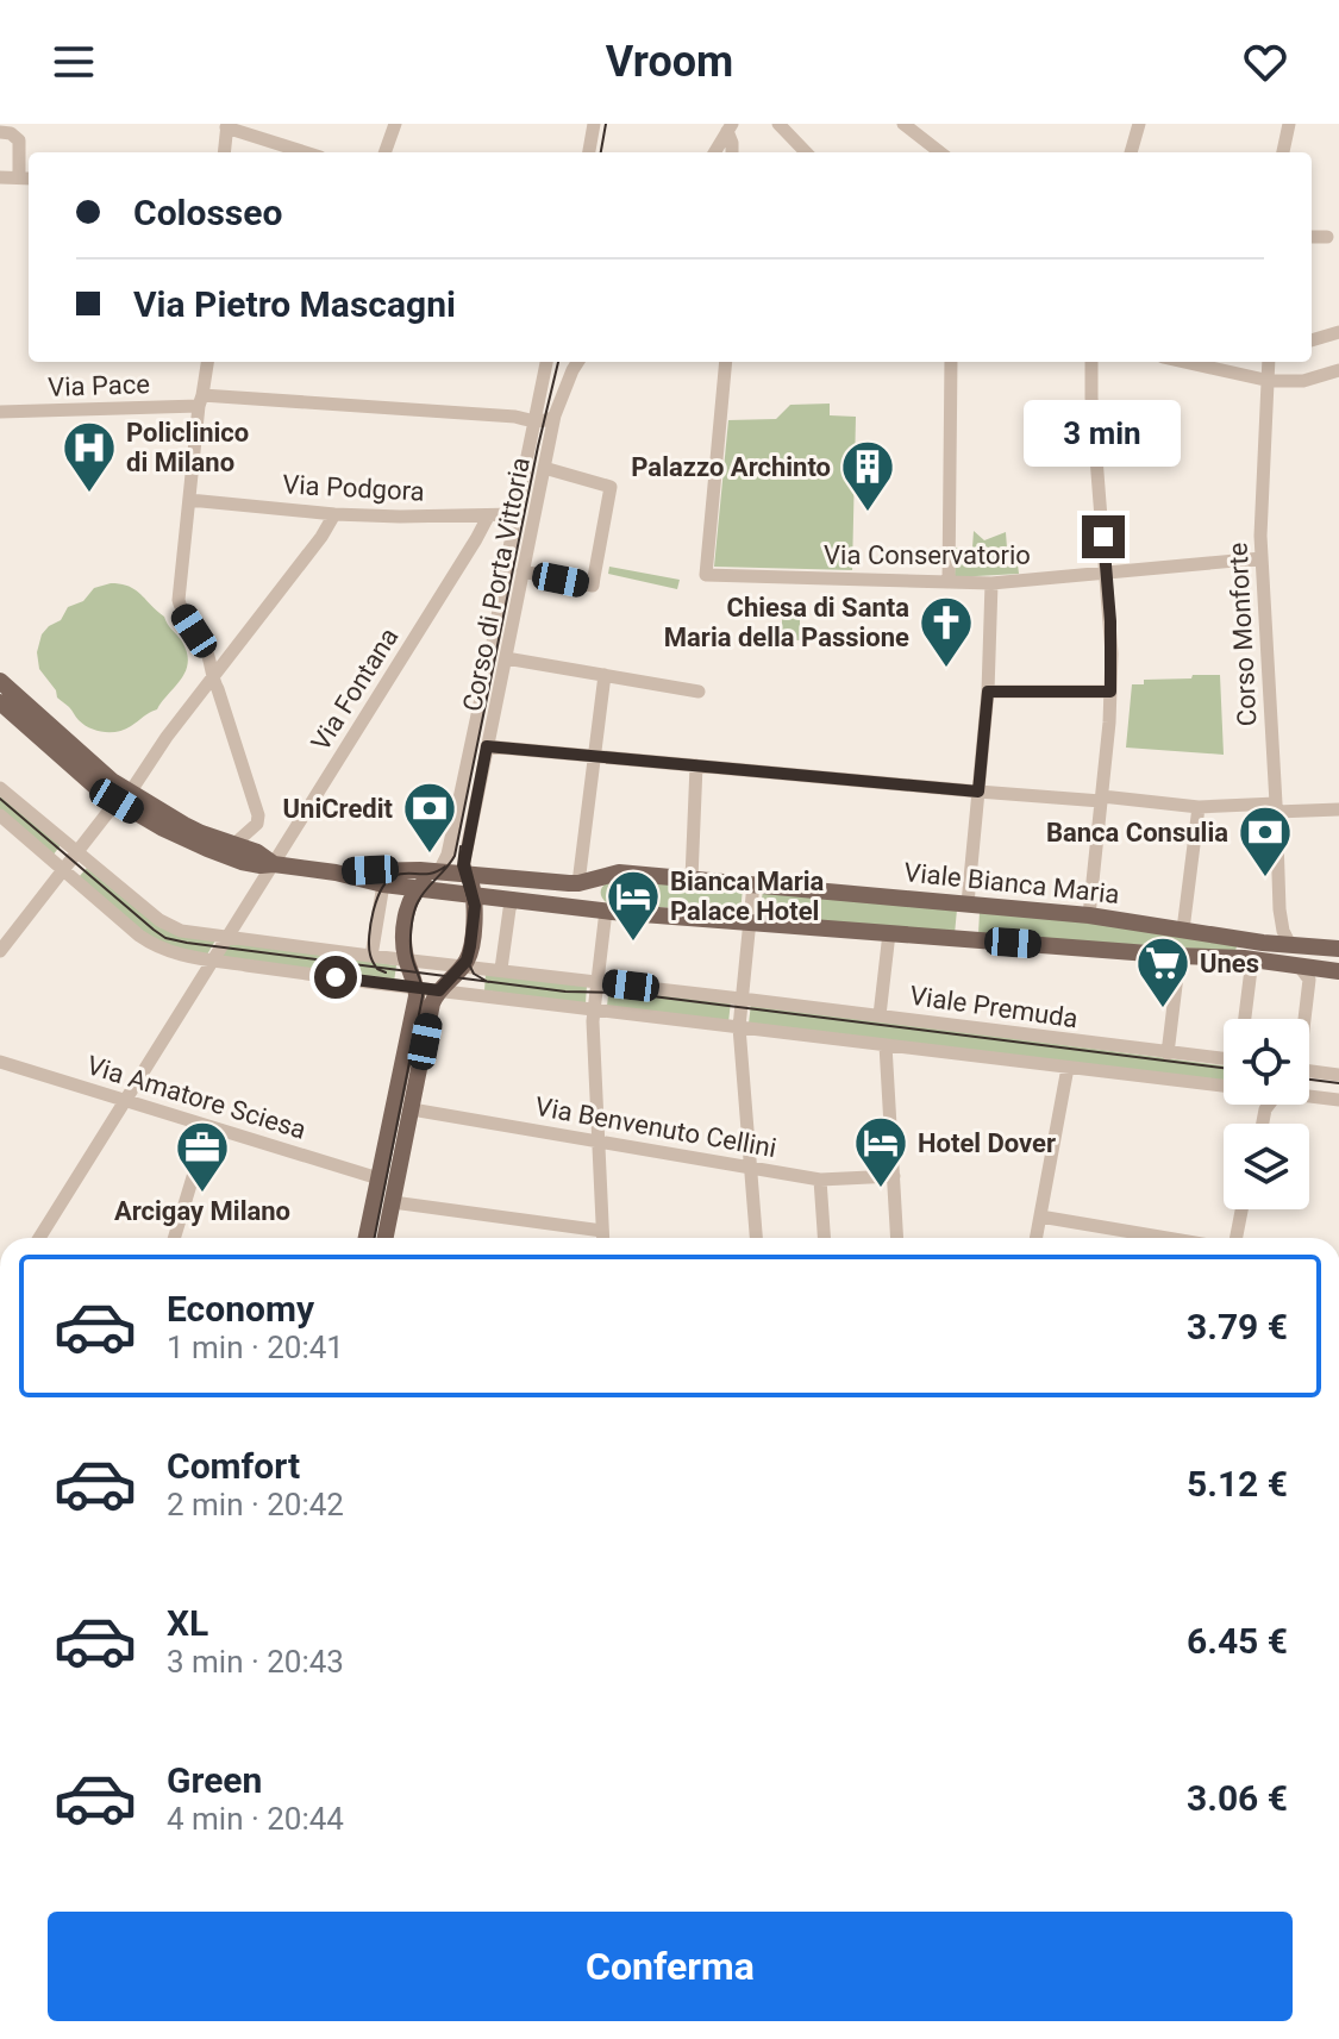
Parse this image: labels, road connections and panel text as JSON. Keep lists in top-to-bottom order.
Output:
{
  "streets": {
    "main road": ["Viale Bianca Maria"],
    "street": [
      "Via Pace",
      "Via Podgora",
      "Via Conservatorio",
      "Corso di Porta Vittoria",
      "Corso Monforte",
      "Via Fontana",
      "Viale Premuda",
      "Via Amatore Sciesa",
      "Via Benvenuto Cellini"
    ]
  },
  "crossings": [
    ["Via Pace", "Corso di Porta Vittoria"],
    ["Via Podgora", "Corso di Porta Vittoria"],
    ["Via Podgora", "Via Fontana"],
    ["Via Conservatorio", "Corso Monforte"],
    ["Corso di Porta Vittoria", "Viale Bianca Maria"],
    ["Corso Monforte", "Viale Bianca Maria"],
    ["Via Fontana", "Viale Premuda"],
    ["Via Fontana", "Via Amatore Sciesa"]
  ],
  "places": {
    "hospital": ["Policlinico di Milano"],
    "building": ["Palazzo Archinto"],
    "church": ["Chiesa di Santa Maria della Passione"],
    "bank": ["UniCredit", "Banca Consulia"],
    "hotel": ["Bianca Maria Palace Hotel", "Hotel Dover"],
    "supermarket": ["Unes"],
    "office": ["Arcigay Milano"]
  },
  "page": {
    "header": "Vroom",
    "banner": ["Colosseo", "Via Pietro Mascagni"],
    "bubble": "3 min",
    "list": [
      {
        "name": "Economy",
        "note": "1 min · 20:41",
        "value": "3.79 €"
      },
      {
        "name": "Comfort",
        "note": "2 min · 20:42",
        "value": "5.12 €"
      },
      {
        "name": "XL",
        "note": "3 min · 20:43",
        "value": "6.45 €"
      },
      {
        "name": "Green",
        "note": "4 min · 20:44",
        "value": "3.06 €"
      }
    ],
    "buttons": "Conferma"
  }
}
